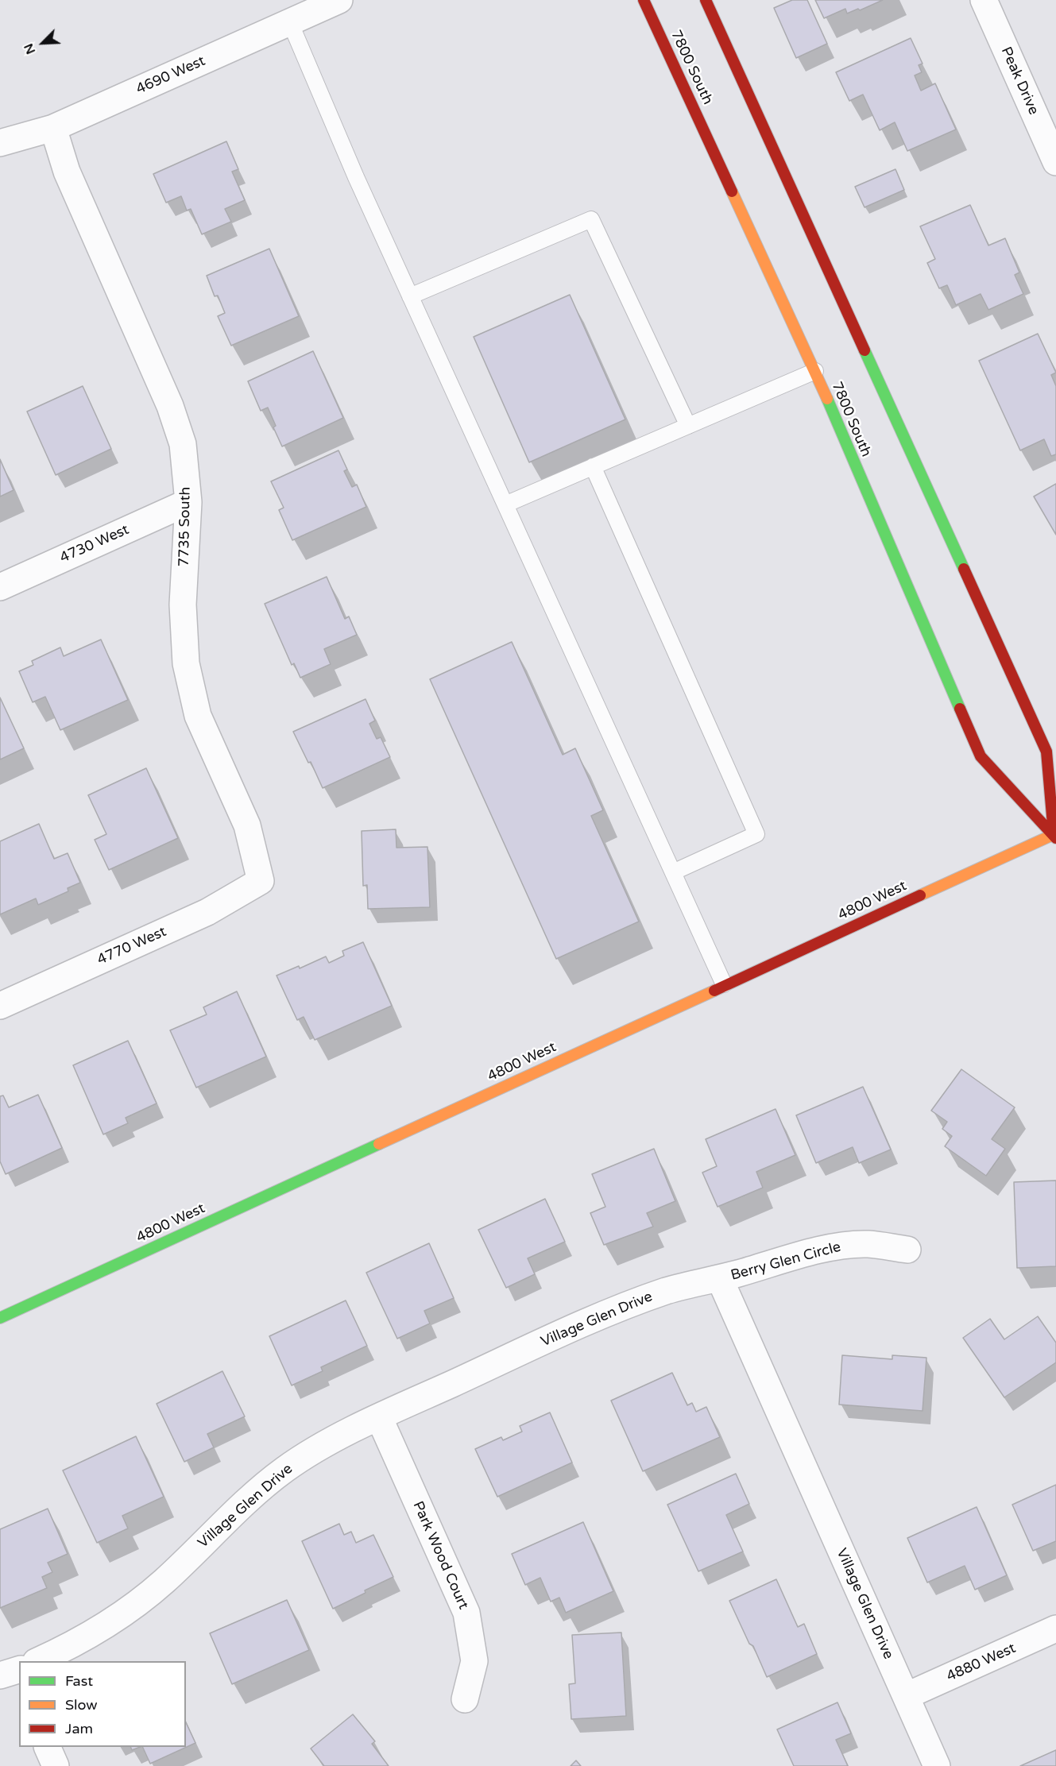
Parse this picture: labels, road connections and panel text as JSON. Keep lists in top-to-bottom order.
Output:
{
  "streets": {
    "main road": ["7800 South", "4800 West"],
    "street": [
      "4690 West",
      "Peak Drive",
      "7735 South",
      "4730 West",
      "4770 West",
      "Berry Glen Circle",
      "Village Glen Drive",
      "Park Wood Court",
      "4880 West"
    ]
  },
  "crossings": [
    ["7800 South", "4800 West"],
    ["4690 West", "7735 South"],
    ["7735 South", "4730 West"],
    ["7735 South", "4770 West"],
    ["Berry Glen Circle", "Village Glen Drive"],
    ["Village Glen Drive", "Park Wood Court"],
    ["Village Glen Drive", "4880 West"]
  ],
  "legend": ["Fast", "Slow", "Jam"],
  "north": "bottom left"
}
